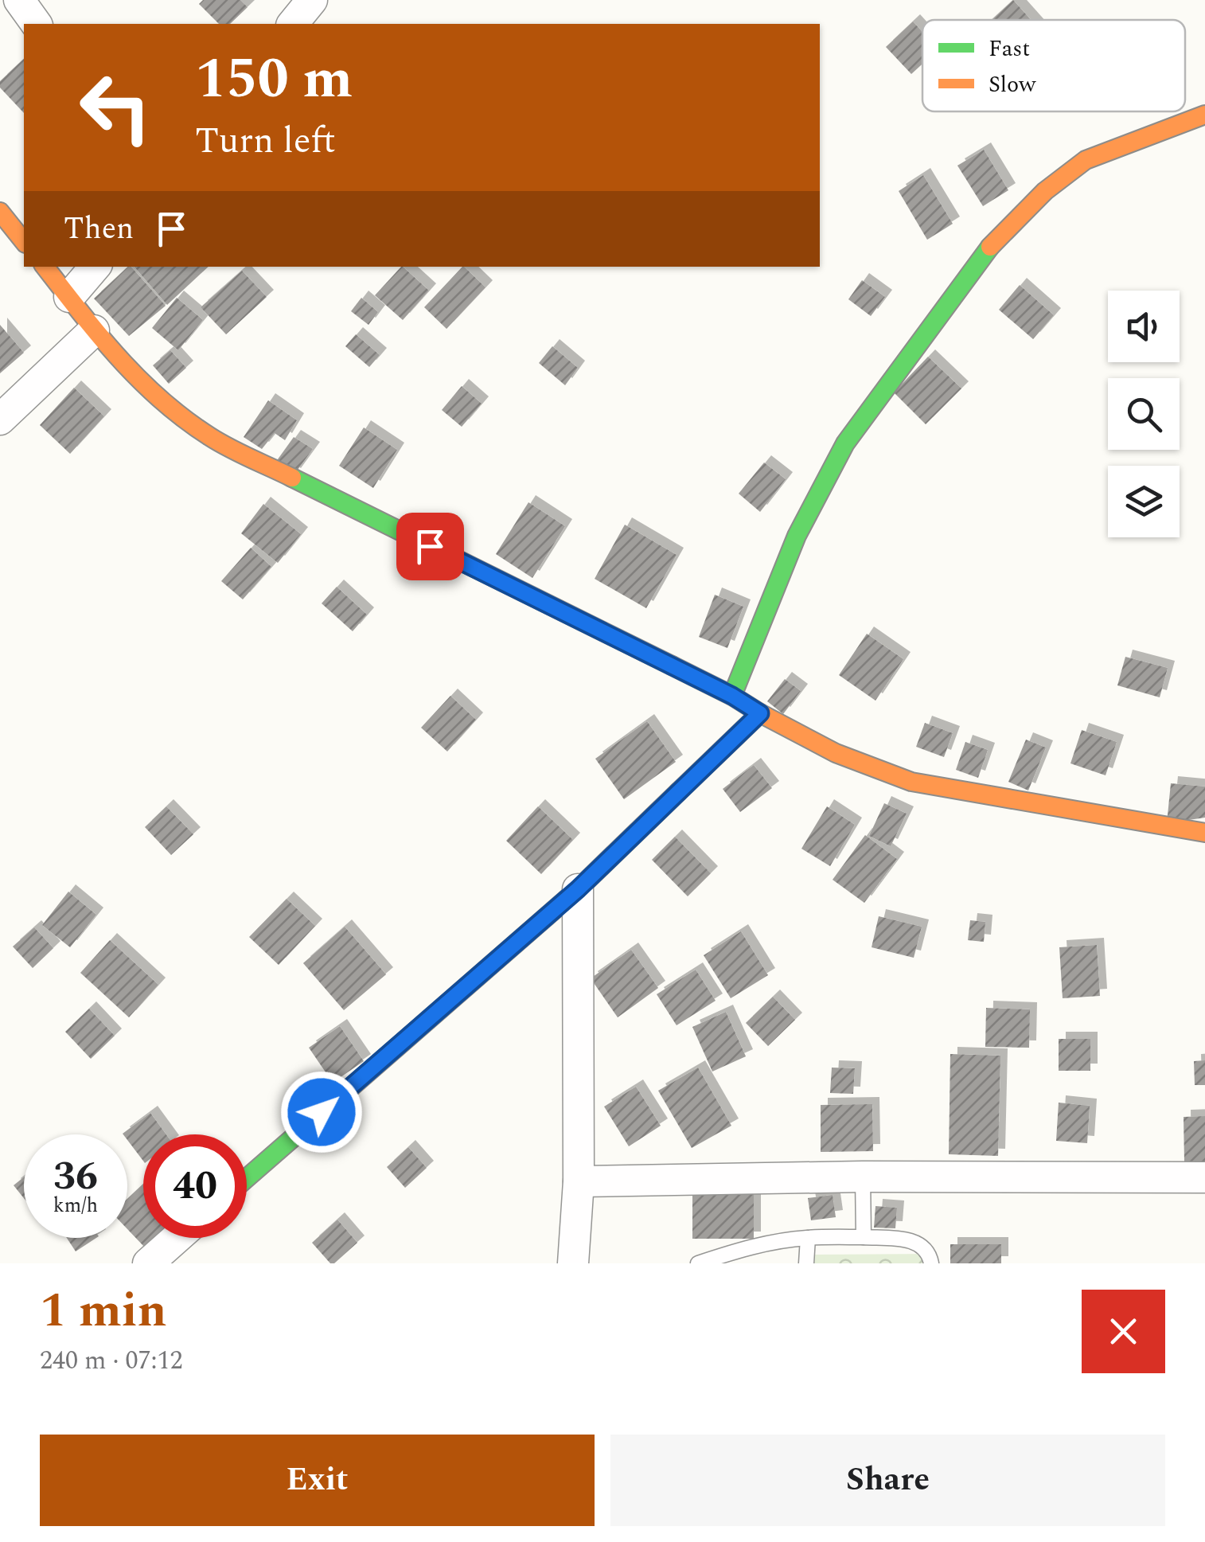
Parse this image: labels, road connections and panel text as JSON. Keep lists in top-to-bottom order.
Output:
{
  "legend": ["Fast", "Slow"],
  "page": {
    "turn": ["150 m", "Turn left"],
    "then": "Then",
    "speed": "36 km/h",
    "limit": "40",
    "heading": ["1 min", "240 m · 07:12"],
    "buttons": ["Exit", "Share"]
  }
}
